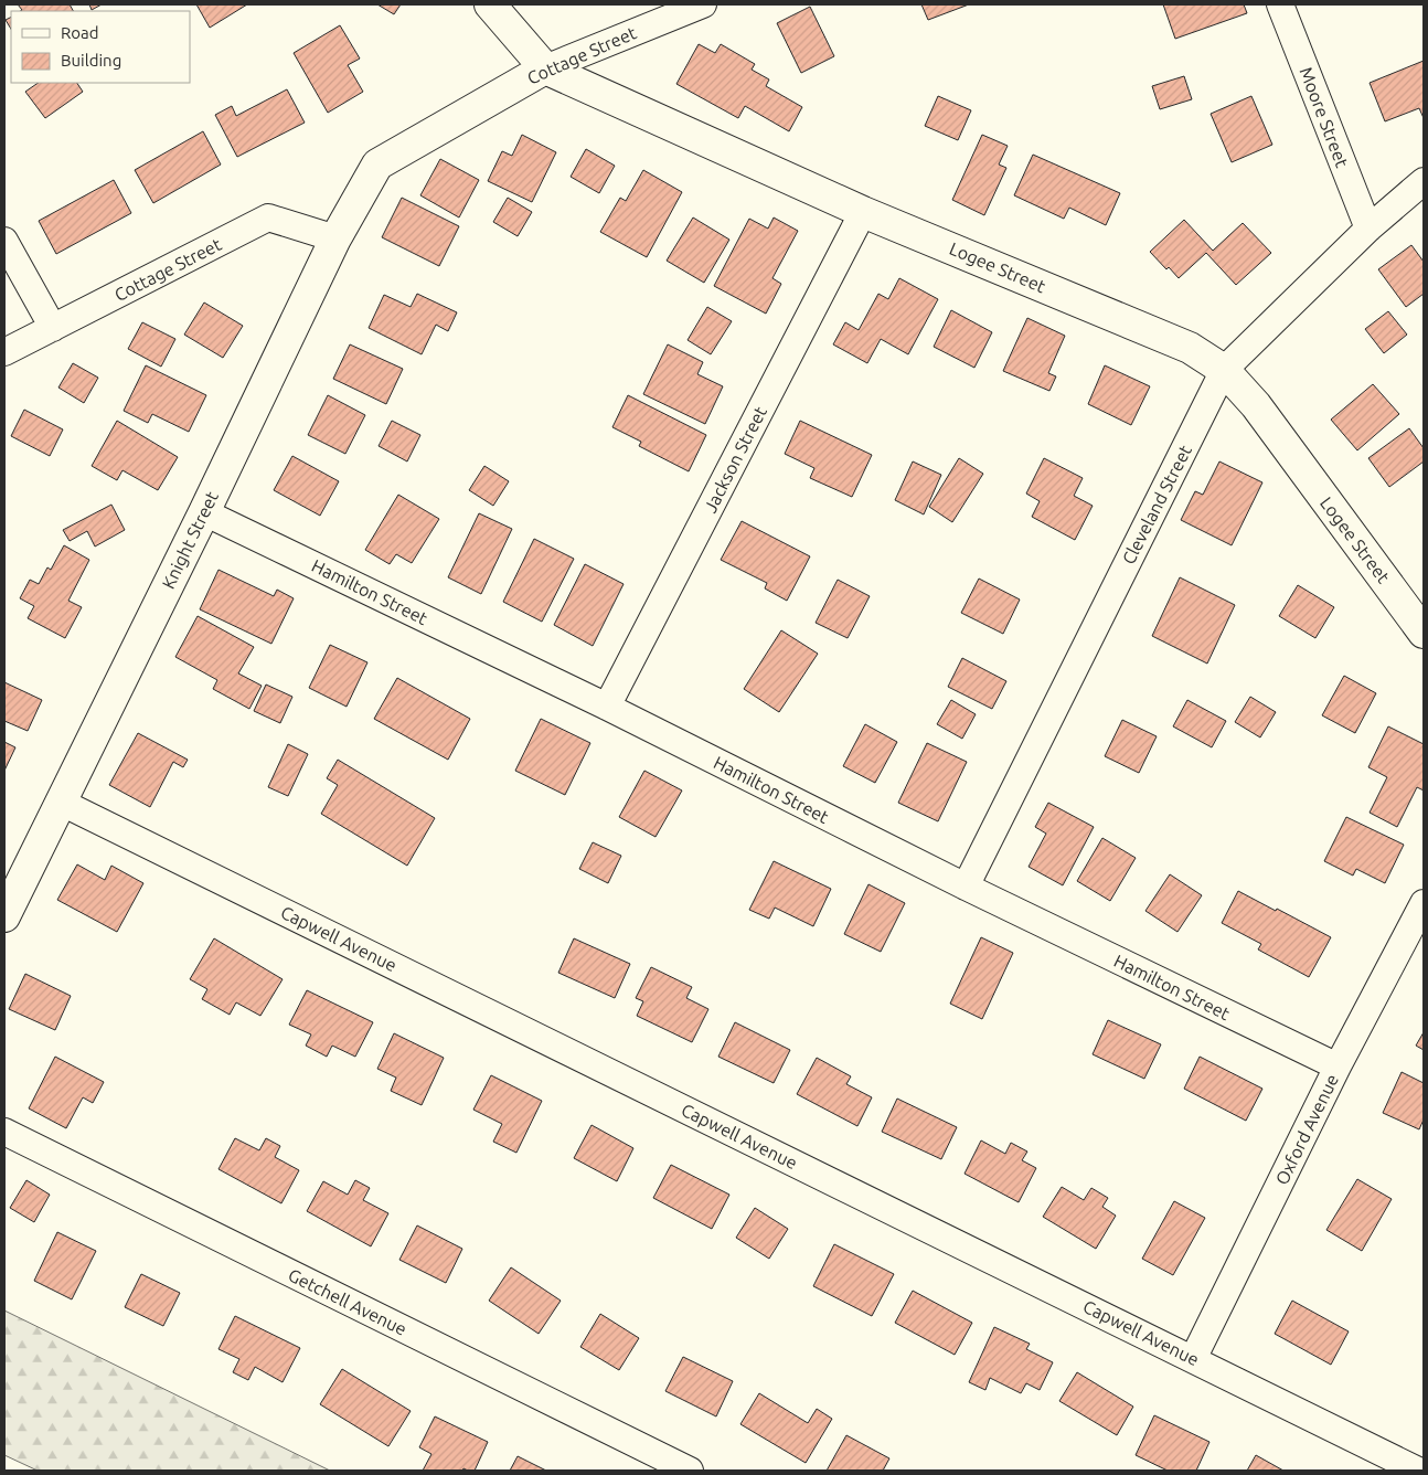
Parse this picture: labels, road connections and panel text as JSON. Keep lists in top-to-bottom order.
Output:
{
  "streets": {
    "street": [
      "Cottage Street",
      "Moore Street",
      "Logee Street",
      "Jackson Street",
      "Cleveland Street",
      "Knight Street",
      "Hamilton Street",
      "Capwell Avenue",
      "Oxford Avenue",
      "Getchell Avenue"
    ]
  },
  "crossings": [
    ["Cottage Street", "Logee Street"],
    ["Cottage Street", "Knight Street"],
    ["Moore Street", "Cleveland Street"],
    ["Logee Street", "Jackson Street"],
    ["Logee Street", "Cleveland Street"],
    ["Jackson Street", "Hamilton Street"],
    ["Cleveland Street", "Hamilton Street"],
    ["Knight Street", "Hamilton Street"],
    ["Knight Street", "Capwell Avenue"],
    ["Hamilton Street", "Oxford Avenue"],
    ["Capwell Avenue", "Oxford Avenue"]
  ],
  "legend": ["Road", "Building"]
}
